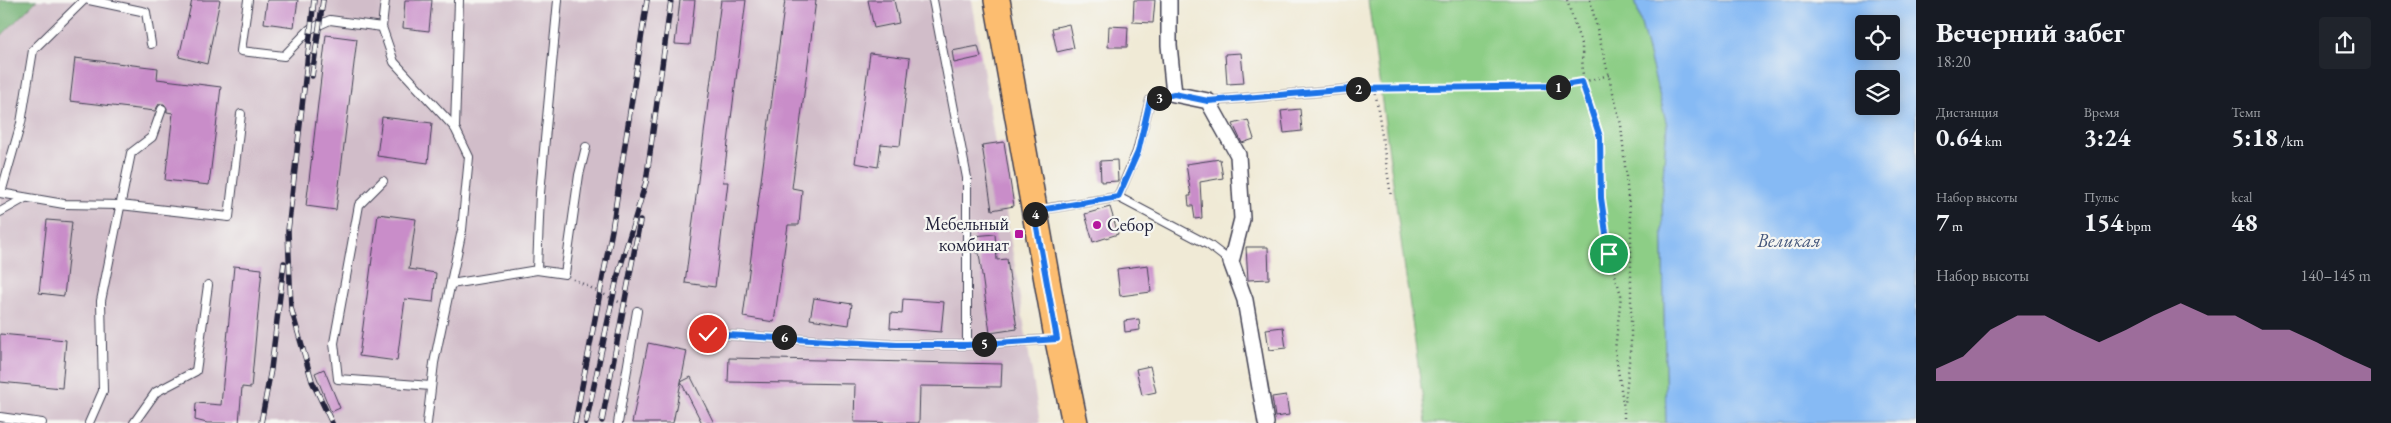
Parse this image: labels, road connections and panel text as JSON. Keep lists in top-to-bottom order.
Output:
{
  "water": ["Великая"],
  "places": {
    "other": ["Себор"],
    "transit": ["Мебельный комбинат"]
  },
  "page": {
    "heading": ["Вечерний забег", "18:20"],
    "pins": [
      "1",
      "2",
      "3",
      "4",
      "6",
      "5"
    ],
    "stats": [
      ["Дистанция", "0.64 km"],
      ["Время", "3:24"],
      ["Темп", "5:18 /km"],
      ["Набор высоты", "7 m"],
      ["Пульс", "154 bpm"],
      ["kcal", "48"]
    ],
    "chart": ["Набор высоты", "140–145 m"]
  }
}
